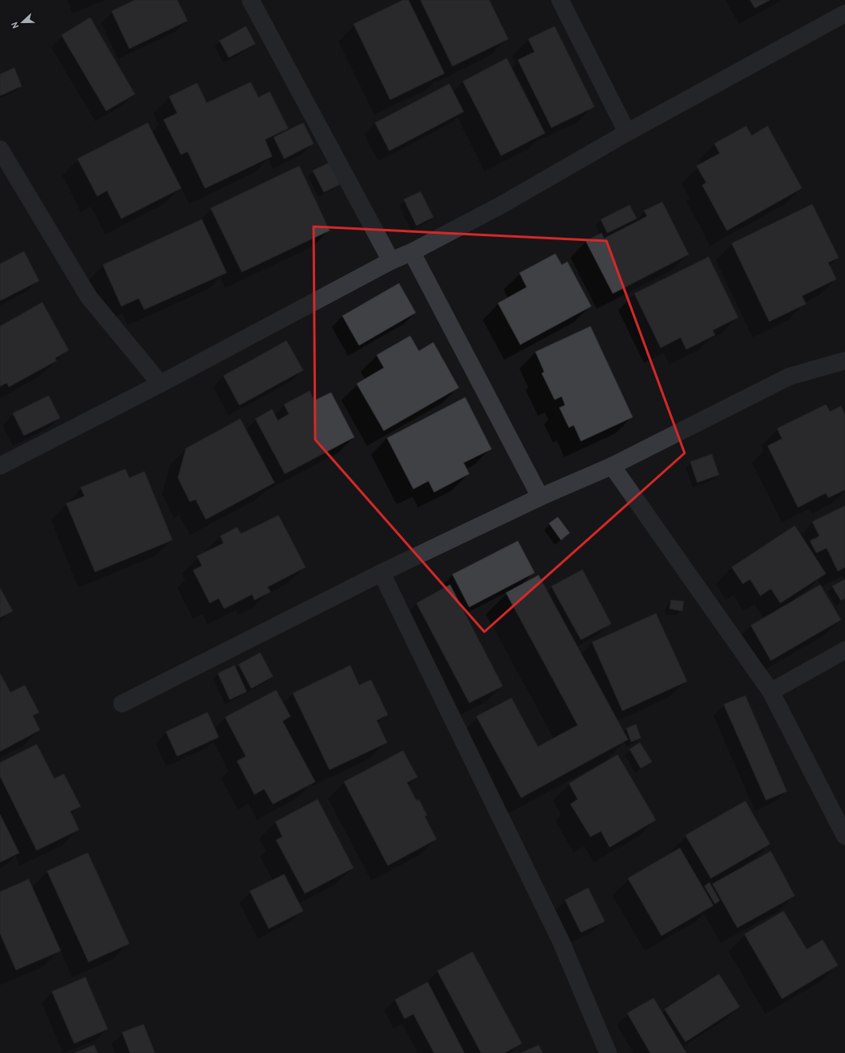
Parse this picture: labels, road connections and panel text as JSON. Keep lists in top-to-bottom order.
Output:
{
  "north": "left"
}
